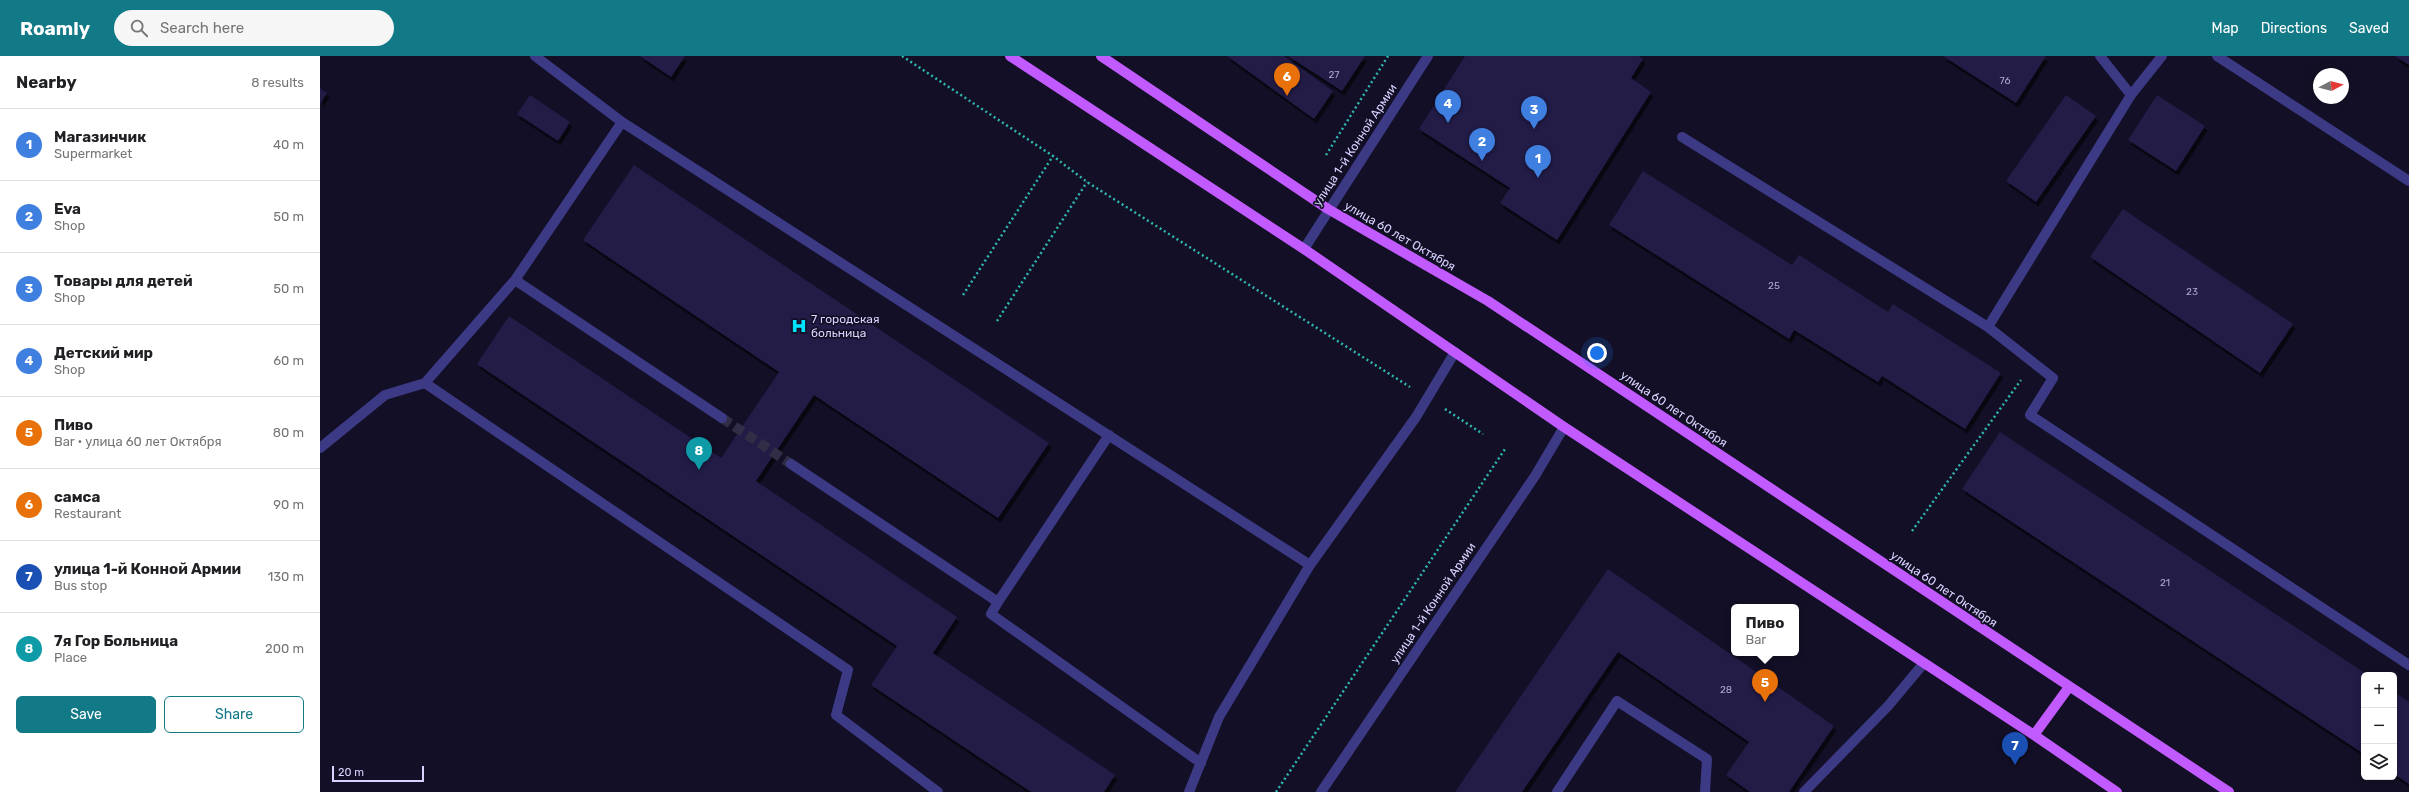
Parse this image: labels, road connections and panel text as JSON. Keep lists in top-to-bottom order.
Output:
{
  "streets": {
    "main road": ["улица 60 лет Октября"],
    "street": ["улица 1-й Конной Армии"]
  },
  "crossings": [
    ["улица 1-й Конной Армии", "улица 60 лет Октября"]
  ],
  "places": {
    "hospital": ["7 городская больница"]
  },
  "house_numbers": [
    "27",
    "76",
    "25",
    "23",
    "21",
    "28"
  ],
  "scale_bar": "20 m",
  "north": "right",
  "page": {
    "header": "Roamly",
    "search": "Search here",
    "nav": ["Map", "Directions", "Saved"],
    "heading": ["Nearby", "8 results"],
    "pins": [
      "6",
      "4",
      "3",
      "2",
      "1",
      "8",
      "5",
      "7"
    ],
    "list": [
      {
        "mark": "1",
        "name": "Магазинчик",
        "note": "Supermarket",
        "value": "40 m"
      },
      {
        "mark": "2",
        "name": "Eva",
        "note": "Shop",
        "value": "50 m"
      },
      {
        "mark": "3",
        "name": "Товары для детей",
        "note": "Shop",
        "value": "50 m"
      },
      {
        "mark": "4",
        "name": "Детский мир",
        "note": "Shop",
        "value": "60 m"
      },
      {
        "mark": "5",
        "name": "Пиво",
        "note": "Bar · улица 60 лет Октября",
        "value": "80 m"
      },
      {
        "mark": "6",
        "name": "самса",
        "note": "Restaurant",
        "value": "90 m"
      },
      {
        "mark": "7",
        "name": "улица 1-й Конной Армии",
        "note": "Bus stop",
        "value": "130 m"
      },
      {
        "mark": "8",
        "name": "7я Гор Больница",
        "note": "Place",
        "value": "200 m"
      }
    ],
    "popup": ["Пиво", "Bar"],
    "map_buttons": ["+", "−"],
    "buttons": ["Save", "Share"],
    "scale": "20 m"
  }
}
